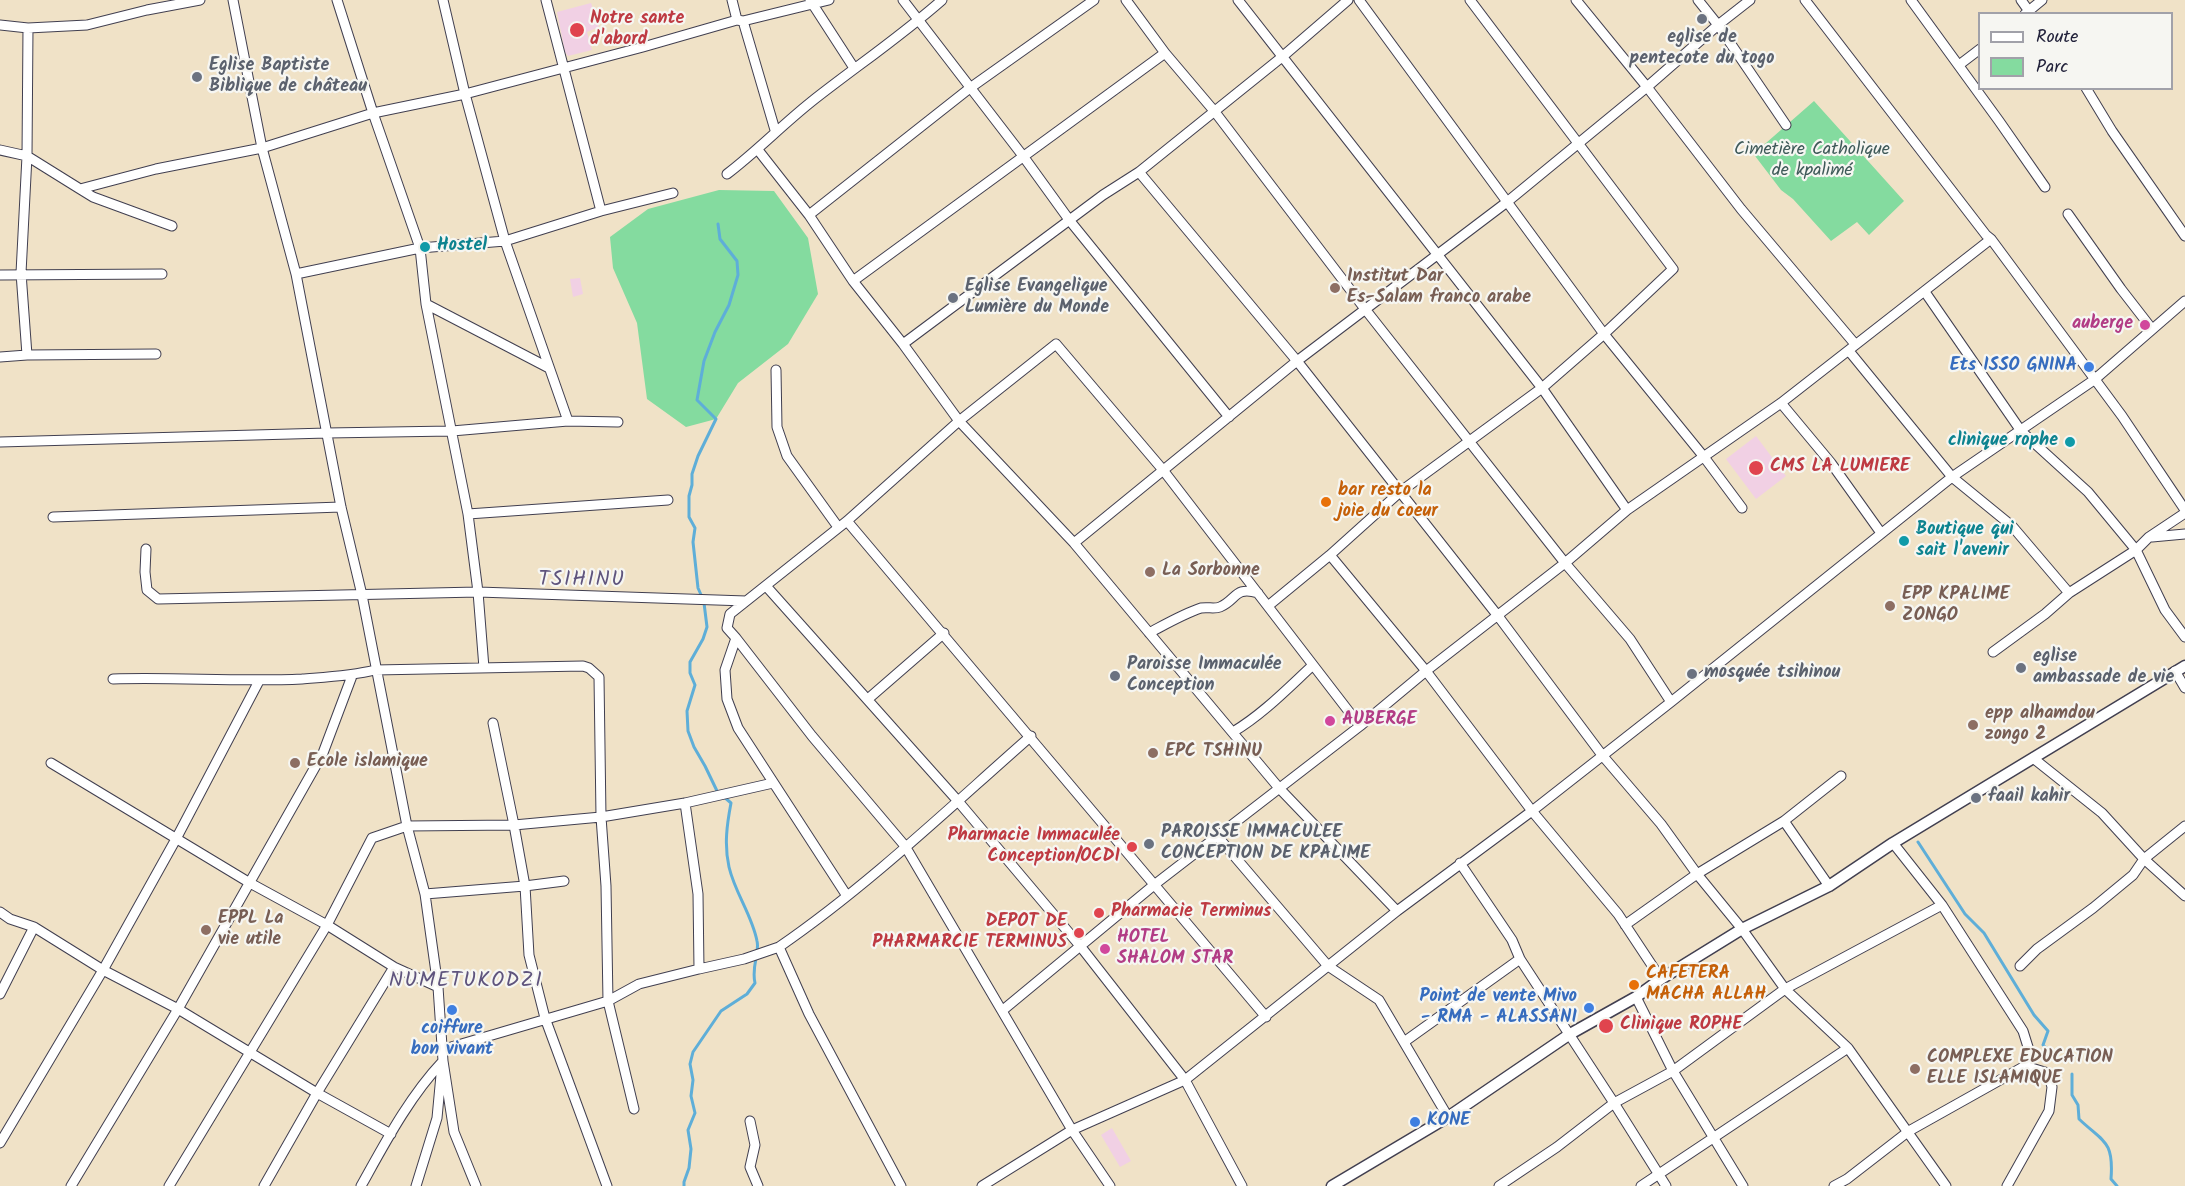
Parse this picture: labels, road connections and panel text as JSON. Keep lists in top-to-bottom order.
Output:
{
  "districts": ["TSIHINU", "NUMETUKODZI"],
  "parks": ["Cimetière Catholique de kpalimé"],
  "places": [
    "eglise de pentecote du togo",
    "Notre sante d'abord",
    "Eglise Baptiste Biblique de château",
    "Hostel",
    "Institut Dar Es-Salam franco arabe",
    "Eglise Evangelique Lumière du Monde",
    "auberge",
    "Ets ISSO GNINA",
    "clinique rophe",
    "CMS LA LUMIERE",
    "bar resto la joie du coeur",
    "Boutique qui sait l'avenir",
    "La Sorbonne",
    "EPP KPALIME ZONGO",
    "eglise ambassade de vie",
    "mosquée tsihinou",
    "Paroisse Immaculée Conception",
    "AUBERGE",
    "epp alhamdou zongo 2",
    "EPC TSHINU",
    "Ecole islamique",
    "faail kahir",
    "PAROISSE IMMACULEE CONCEPTION DE KPALIME",
    "Pharmacie Immaculée Conception/OCDI",
    "Pharmacie Terminus",
    "EPPL La vie utile",
    "DEPOT DE PHARMARCIE TERMINUS",
    "HOTEL SHALOM STAR",
    "CAFETERA MACHA ALLAH",
    "Point de vente Mivo - RMA - ALASSANI",
    "coiffure bon vivant",
    "Clinique ROPHE",
    "COMPLEXE EDUCATION ELLE ISLAMIQUE",
    "KONE"
  ],
  "legend": ["Route", "Parc"]
}
